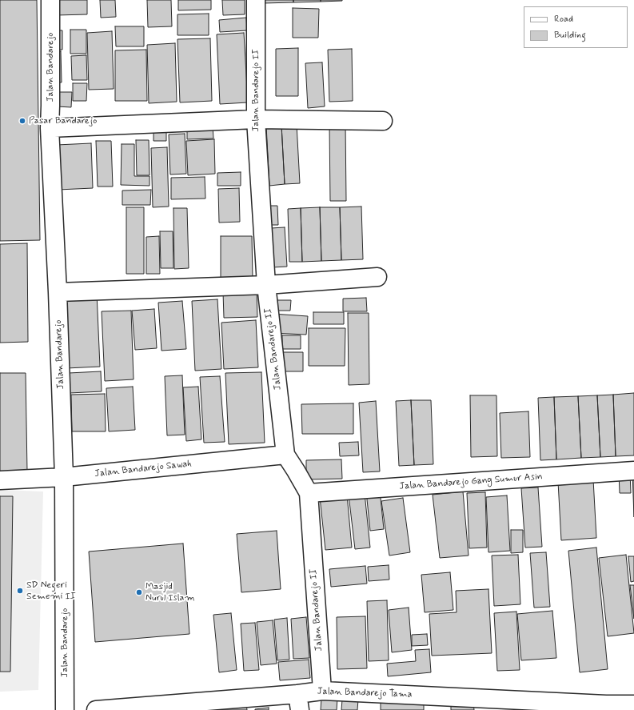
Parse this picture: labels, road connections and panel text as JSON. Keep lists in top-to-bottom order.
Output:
{
  "streets": {
    "street": [
      "Jalan Bandarejo",
      "Jalan Bandarejo II",
      "Jalan Bandarejo Sawah",
      "Jalan Bandarejo Gang Sumur Asin",
      "Jalan Bandarejo Tama"
    ]
  },
  "crossings": [
    ["Jalan Bandarejo", "Jalan Bandarejo Sawah"],
    ["Jalan Bandarejo II", "Jalan Bandarejo Sawah"],
    ["Jalan Bandarejo II", "Jalan Bandarejo Gang Sumur Asin"],
    ["Jalan Bandarejo II", "Jalan Bandarejo Tama"]
  ],
  "places": ["Pasar Bandarejo", "SD Negeri Sememi II", "Masjid Nurul Islam"],
  "legend": ["Road", "Building"]
}
